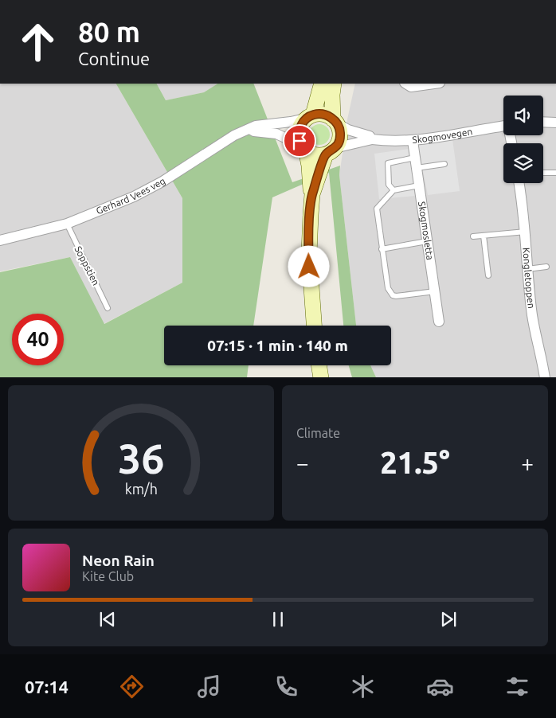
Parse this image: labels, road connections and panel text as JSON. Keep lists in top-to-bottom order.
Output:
{
  "streets": {
    "street": [
      "Skogmovegen",
      "Gerhard Vees veg",
      "Skogmosletta",
      "Kongletoppen"
    ],
    "lane": ["Soppstien"]
  },
  "crossings": [
    ["Skogmovegen", "Gerhard Vees veg"],
    ["Skogmovegen", "Skogmosletta"],
    ["Gerhard Vees veg", "Soppstien"]
  ],
  "page": {
    "turn": ["80 m", "Continue"],
    "limit": "40",
    "trip": "07:15 · 1 min · 140 m",
    "tile": "Climate",
    "heat": ["−", "21.5°", "+"],
    "song": ["Neon Rain", "Kite Club"],
    "tabs": "07:14",
    "gauge": ["36", "km/h"]
  }
}
